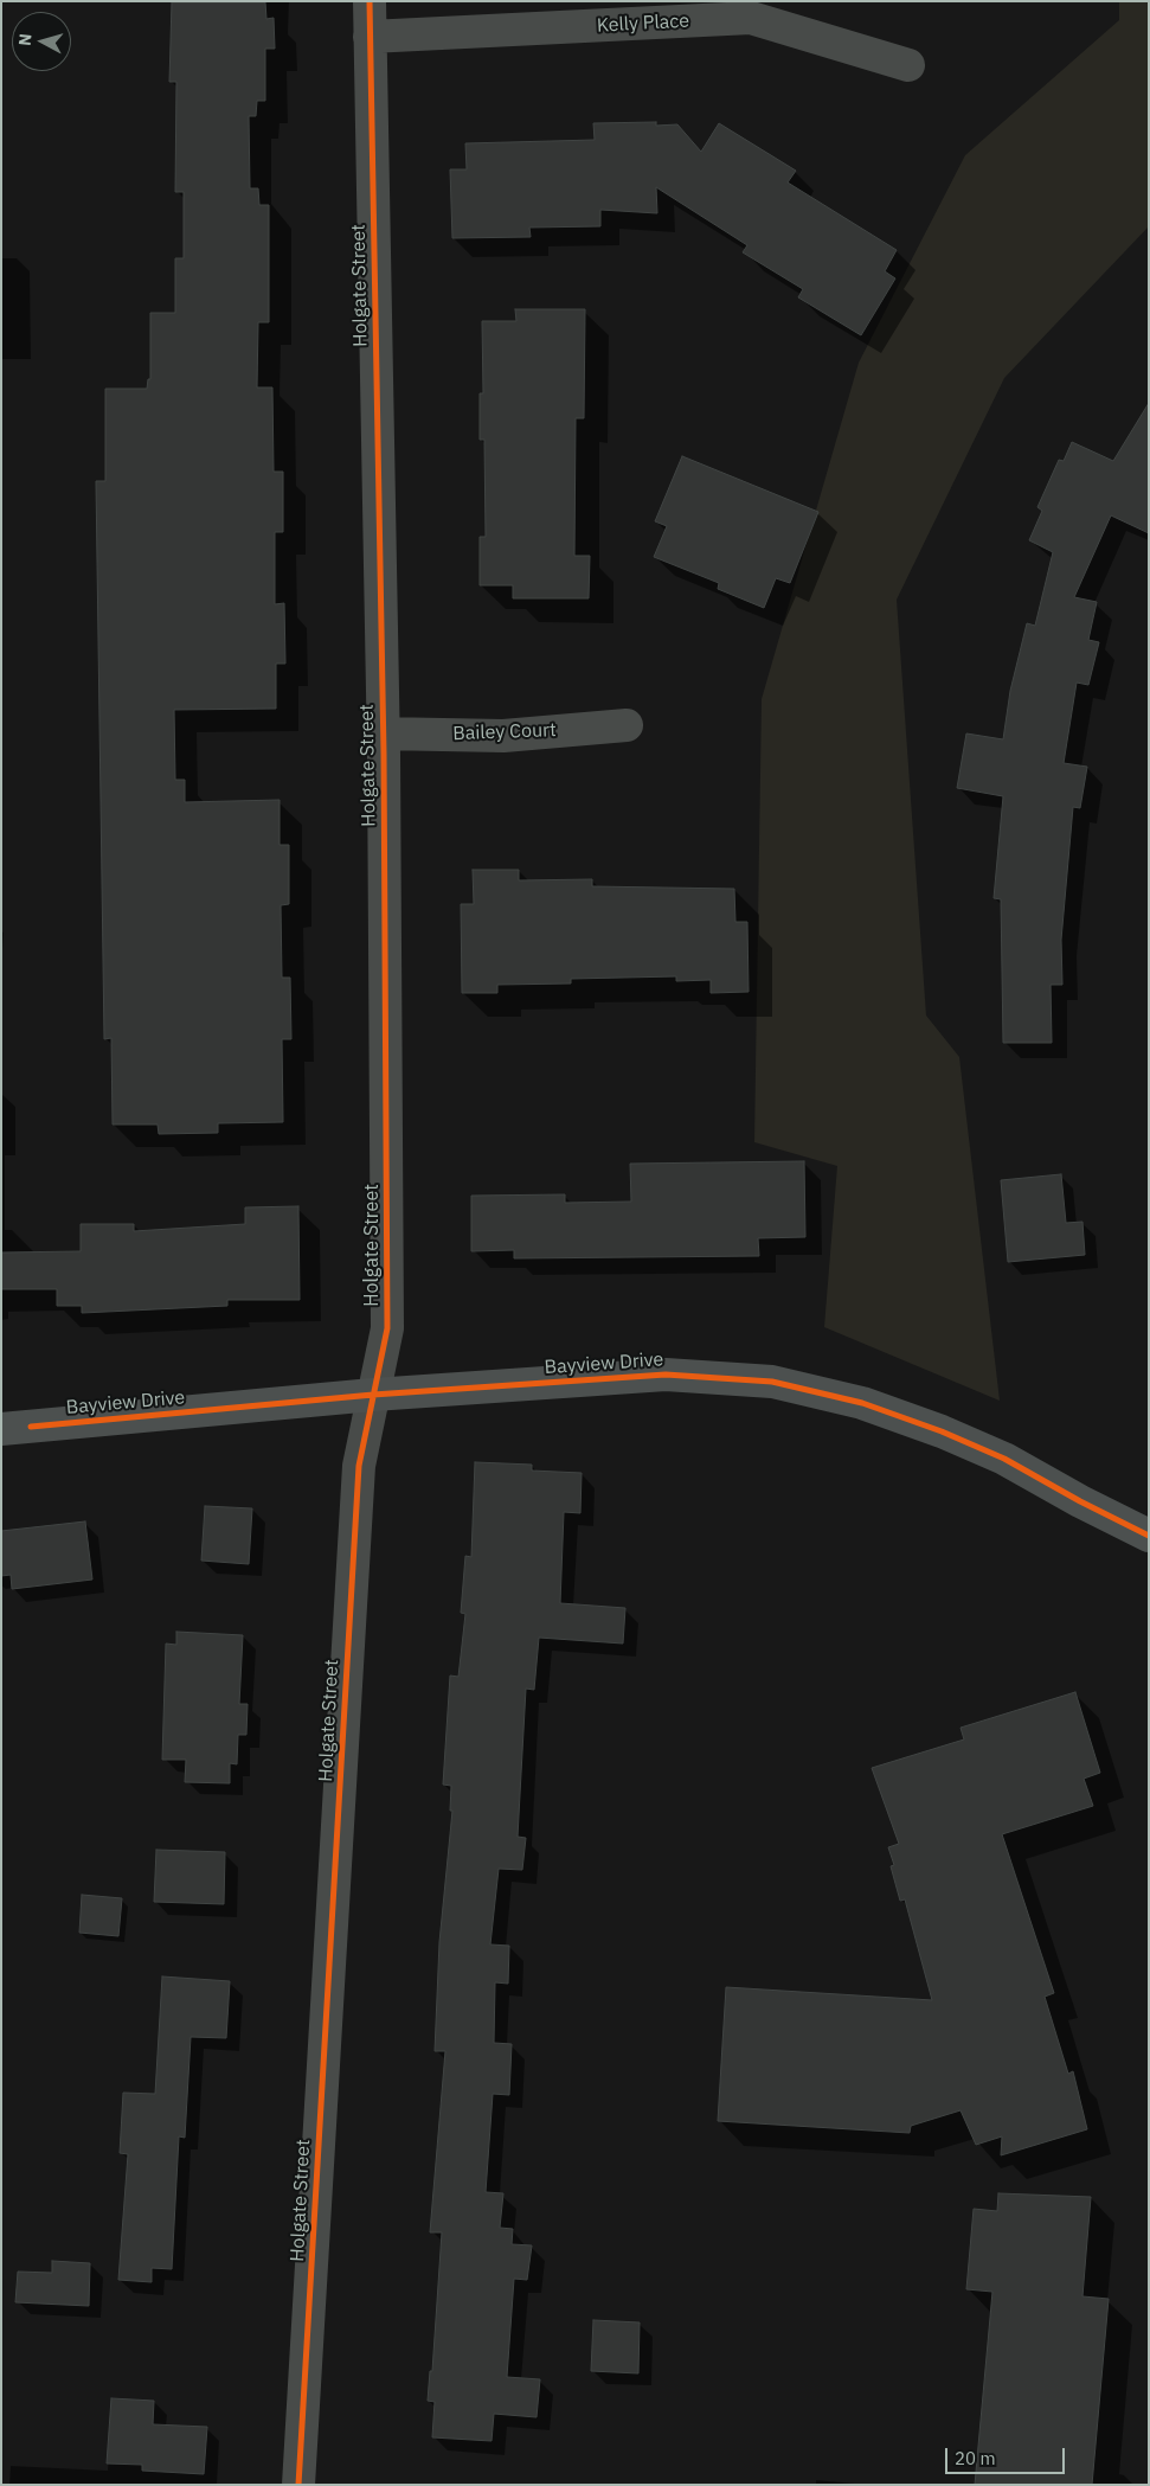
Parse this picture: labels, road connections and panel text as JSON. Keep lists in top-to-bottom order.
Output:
{
  "streets": {
    "street": [
      "Kelly Place",
      "Holgate Street",
      "Bailey Court",
      "Bayview Drive"
    ]
  },
  "crossings": [
    ["Kelly Place", "Holgate Street"],
    ["Holgate Street", "Bailey Court"],
    ["Holgate Street", "Bayview Drive"]
  ],
  "scale_bar": "20 m",
  "north": "left"
}
